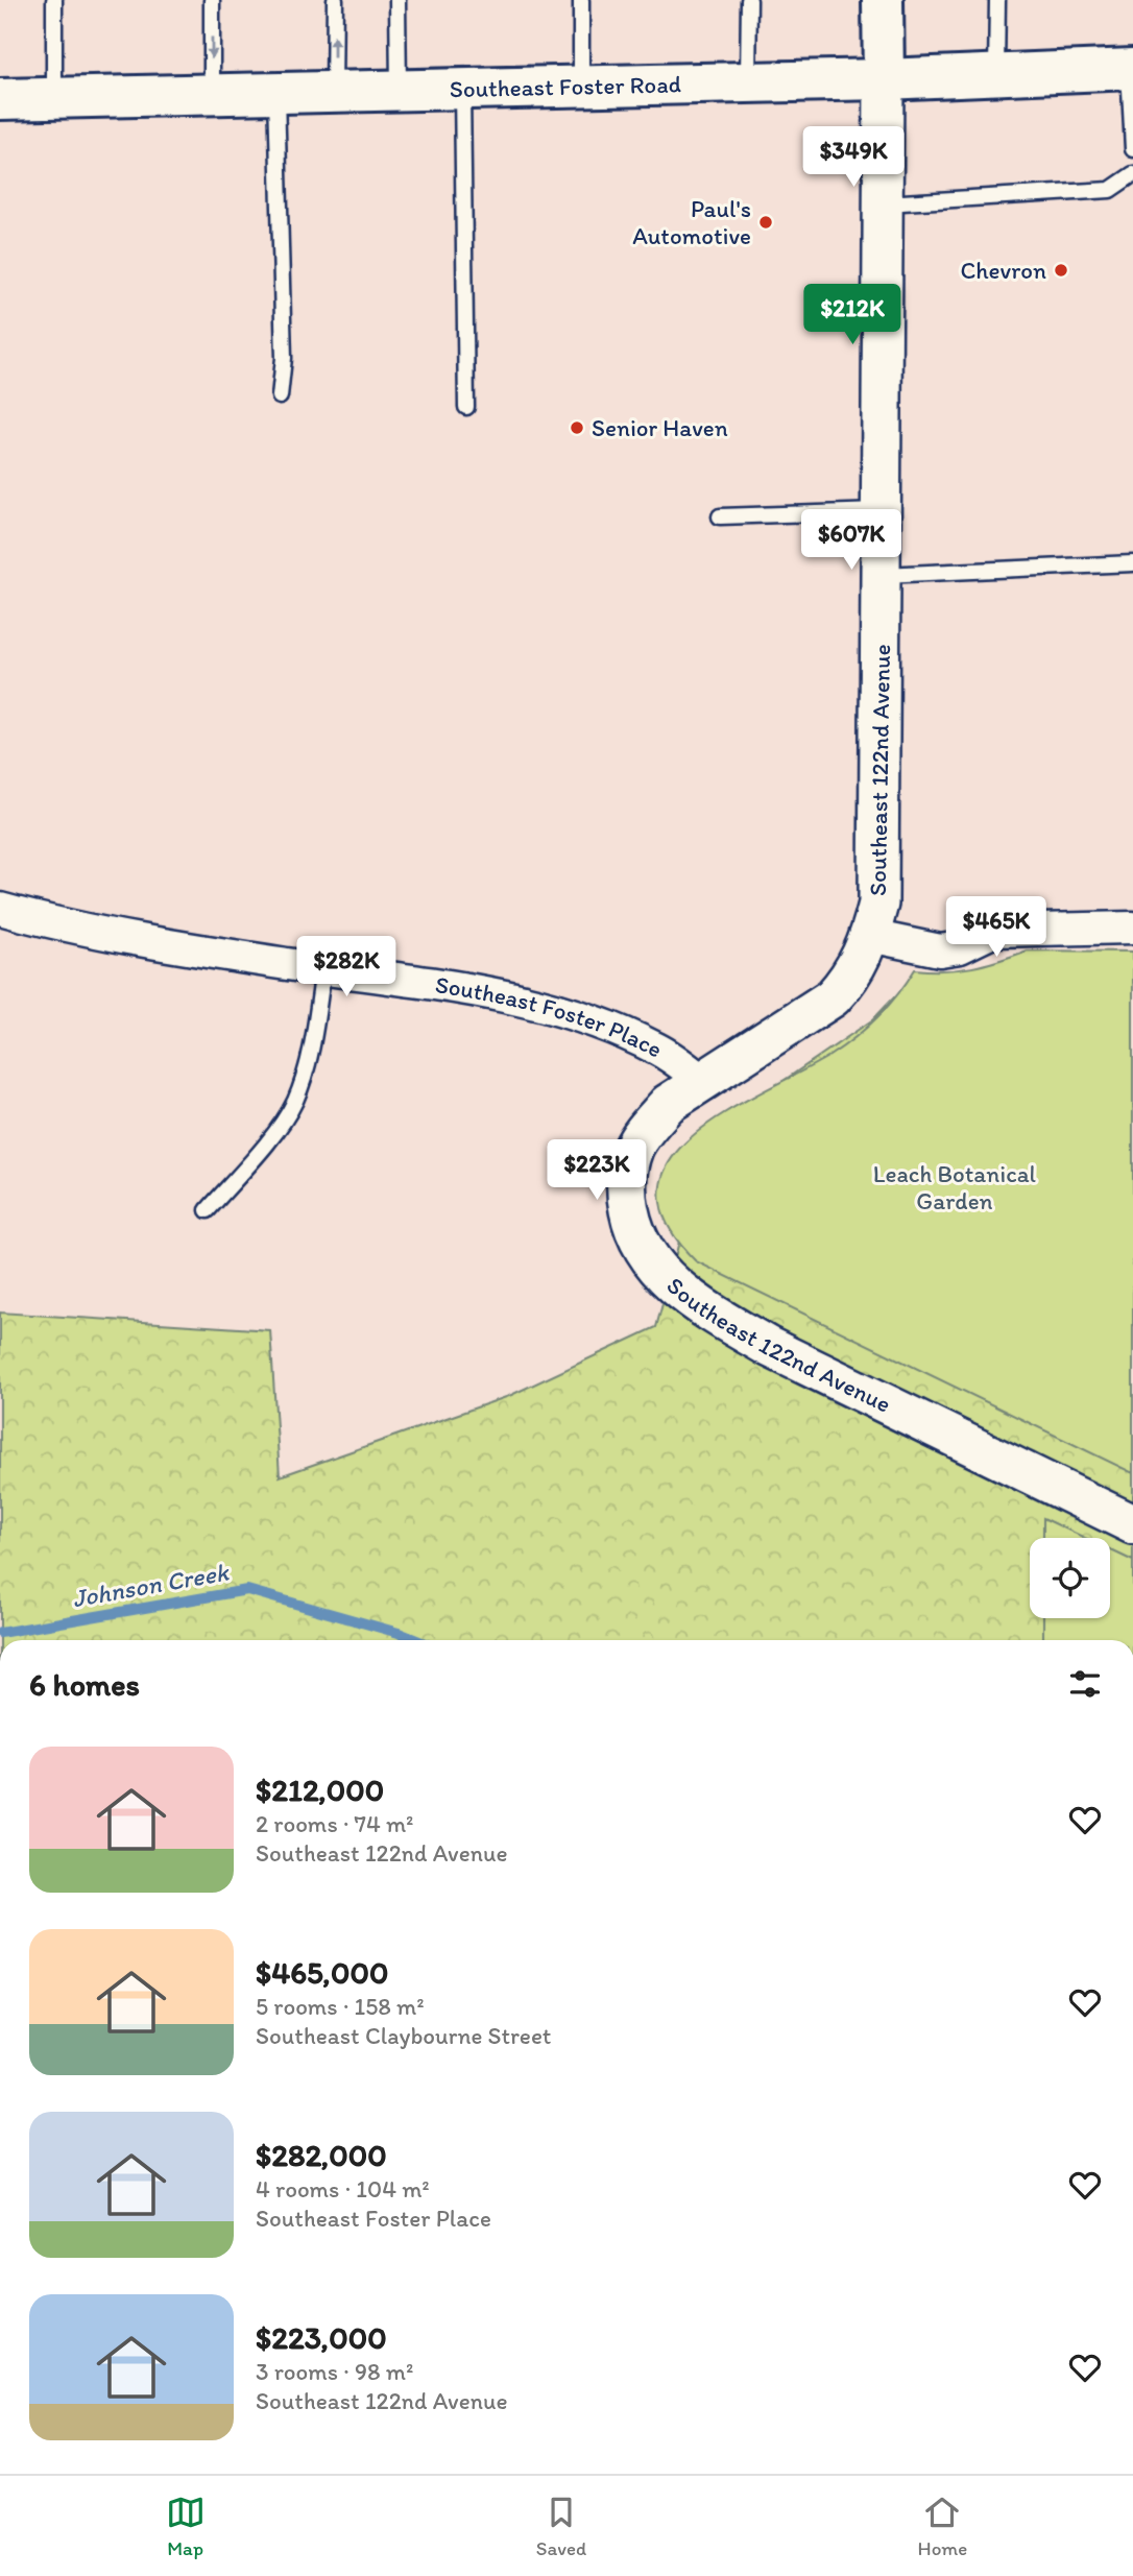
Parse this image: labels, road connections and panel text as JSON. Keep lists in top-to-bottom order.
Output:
{
  "streets": {
    "main road": ["Southeast Foster Road", "Southeast 122nd Avenue"],
    "street": ["Southeast Foster Place"]
  },
  "crossings": [
    ["Southeast Foster Road", "Southeast 122nd Avenue"],
    ["Southeast 122nd Avenue", "Southeast Foster Place"]
  ],
  "water": ["Johnson Creek"],
  "parks": ["Leach Botanical Garden"],
  "places": ["Paul's Automotive", "Chevron", "Senior Haven"],
  "page": {
    "price": [
      "$349K",
      "$212K",
      "$607K",
      "$465K",
      "$282K",
      "$223K"
    ],
    "heading": "6 homes",
    "list": [
      {
        "name": "$212,000",
        "note": "2 rooms · 74 m² · Southeast 122nd Avenue"
      },
      {
        "name": "$465,000",
        "note": "5 rooms · 158 m² · Southeast Claybourne Street"
      },
      {
        "name": "$282,000",
        "note": "4 rooms · 104 m² · Southeast Foster Place"
      },
      {
        "name": "$223,000",
        "note": "3 rooms · 98 m² · Southeast 122nd Avenue"
      }
    ],
    "tabs": ["Map", "Saved", "Home"]
  }
}
